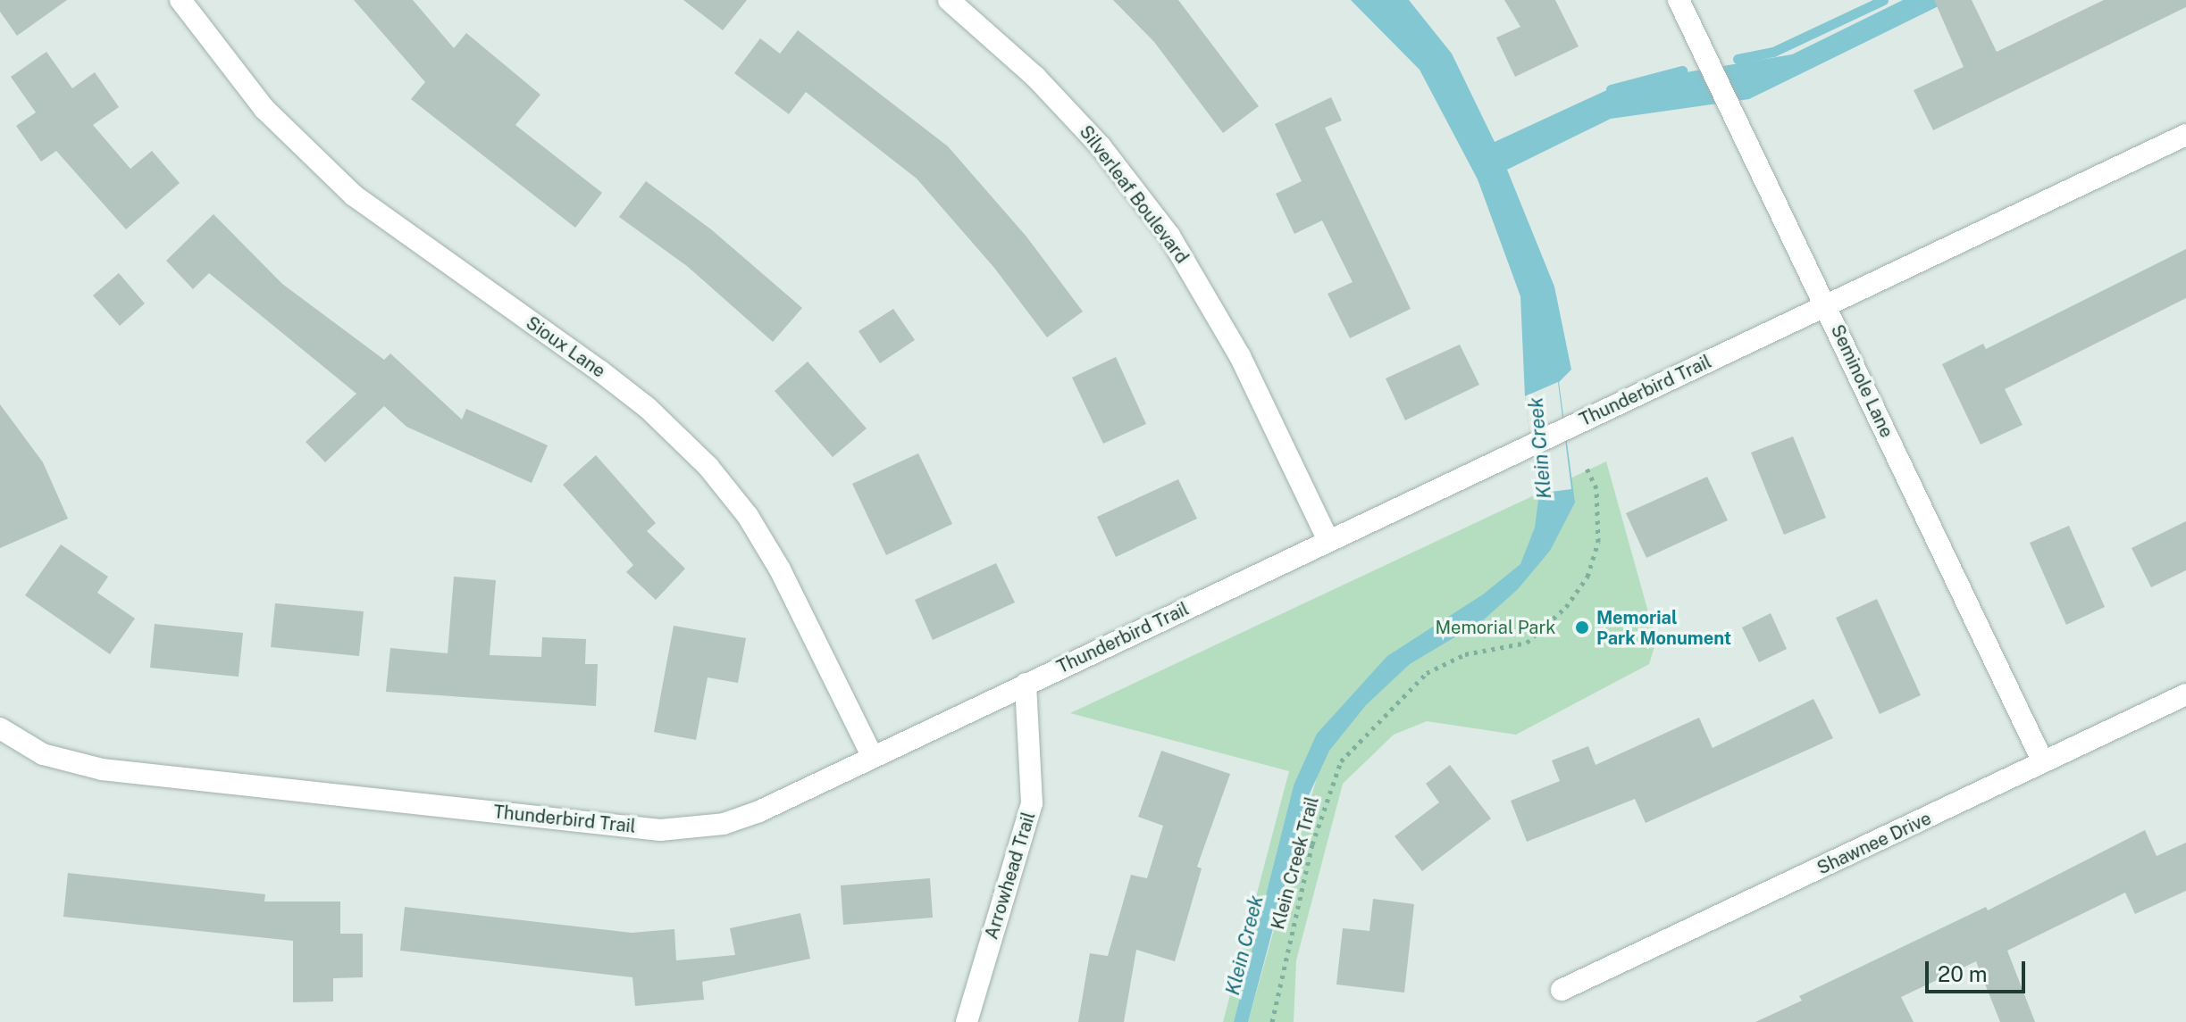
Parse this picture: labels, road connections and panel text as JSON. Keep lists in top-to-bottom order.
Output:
{
  "streets": {
    "street": [
      "Silverleaf Boulevard",
      "Sioux Lane",
      "Seminole Lane",
      "Thunderbird Trail",
      "Shawnee Drive",
      "Arrowhead Trail"
    ],
    "path": ["Klein Creek Trail"]
  },
  "crossings": [
    ["Silverleaf Boulevard", "Thunderbird Trail"],
    ["Sioux Lane", "Thunderbird Trail"],
    ["Seminole Lane", "Thunderbird Trail"],
    ["Seminole Lane", "Shawnee Drive"],
    ["Thunderbird Trail", "Arrowhead Trail"]
  ],
  "water": ["Klein Creek"],
  "parks": ["Memorial Park"],
  "places": ["Memorial Park Monument"],
  "scale_bar": "20 m"
}
